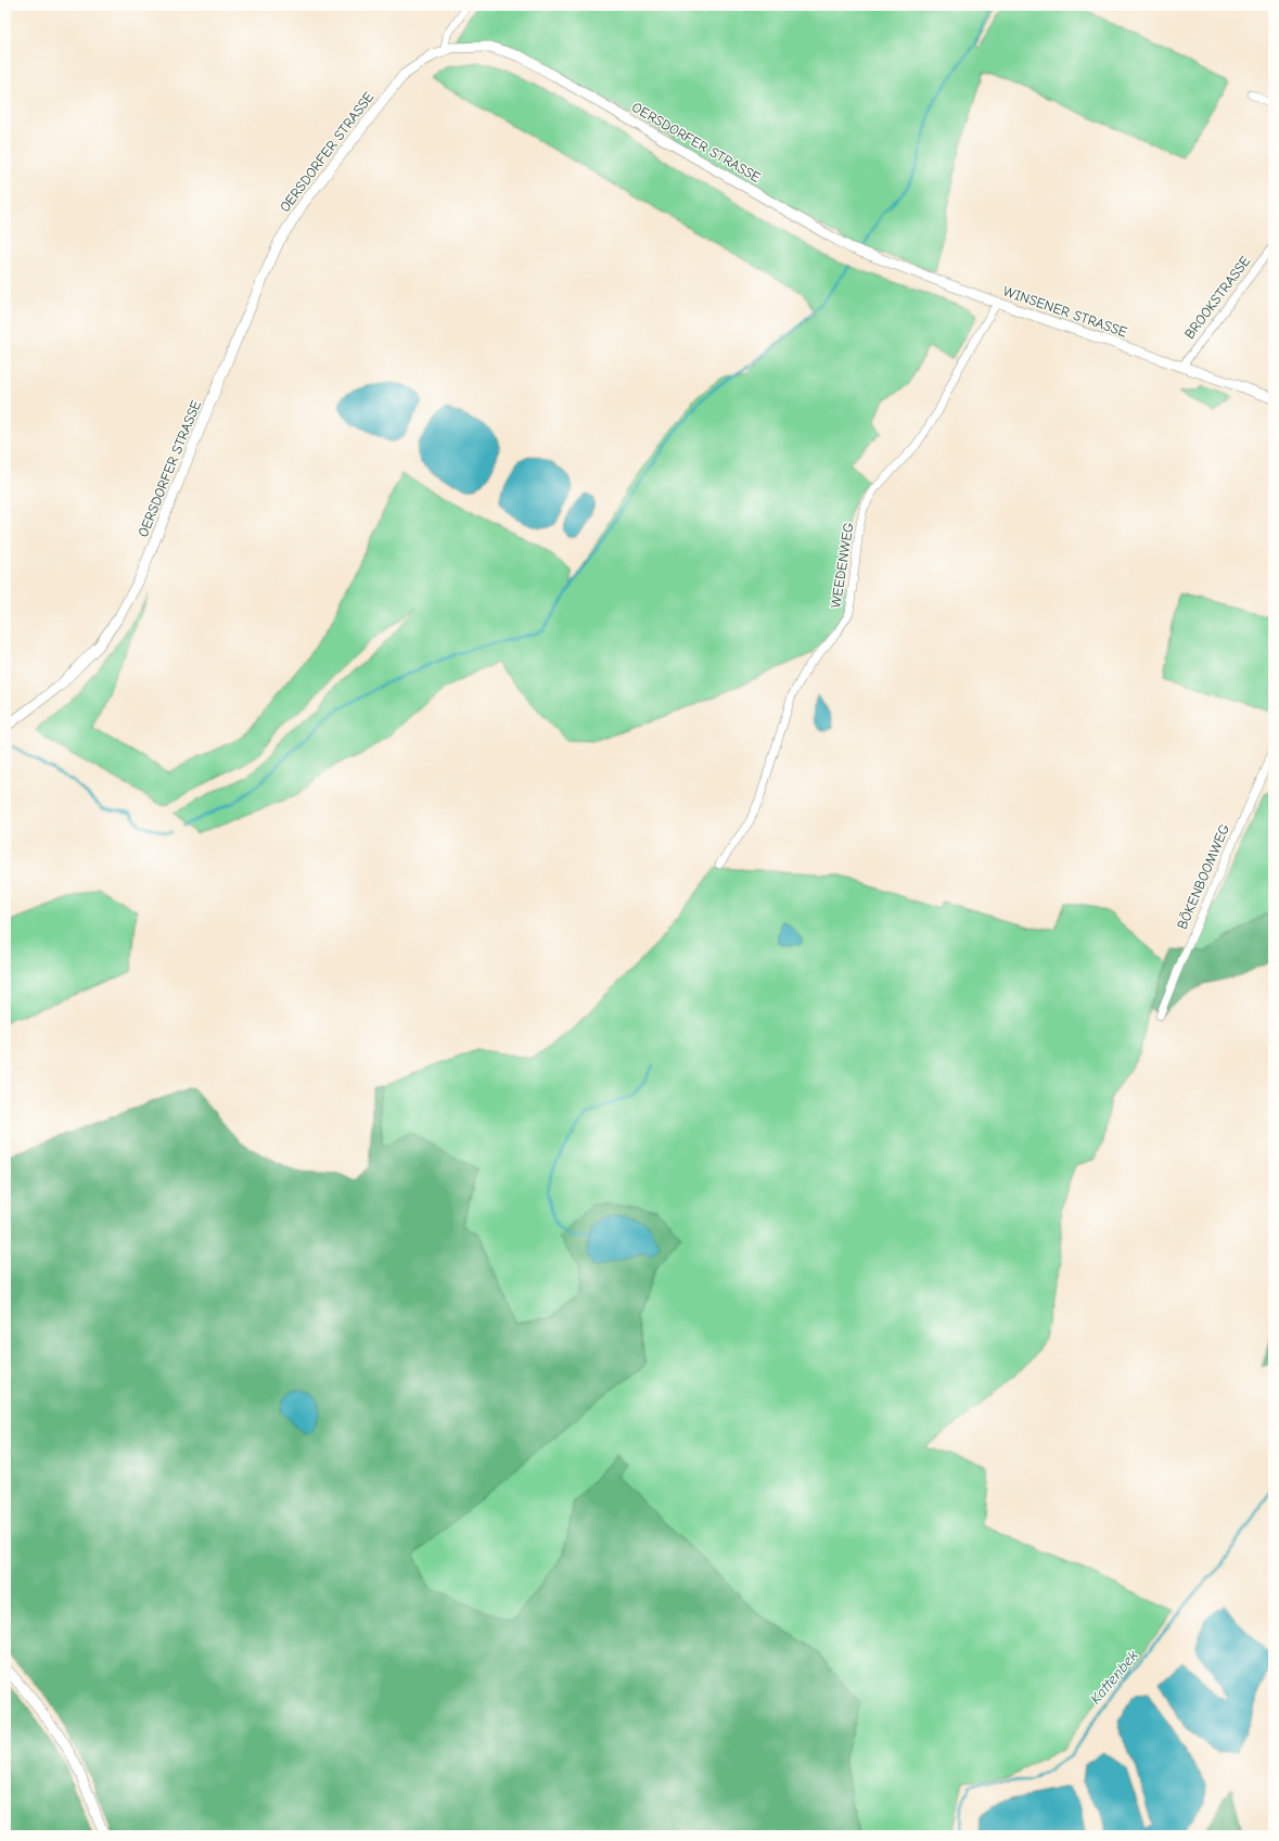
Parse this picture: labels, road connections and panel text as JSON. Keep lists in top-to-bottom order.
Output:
{
  "streets": {
    "street": [
      "OERSDORFER STRASSE",
      "BROOKSTRASSE",
      "WINSENER STRASSE",
      "WEEDENWEG",
      "BÖKENBOOMWEG"
    ]
  },
  "crossings": [
    ["OERSDORFER STRASSE", "WINSENER STRASSE"],
    ["BROOKSTRASSE", "WINSENER STRASSE"],
    ["WINSENER STRASSE", "WEEDENWEG"]
  ],
  "water": ["Kattenbek"]
}
